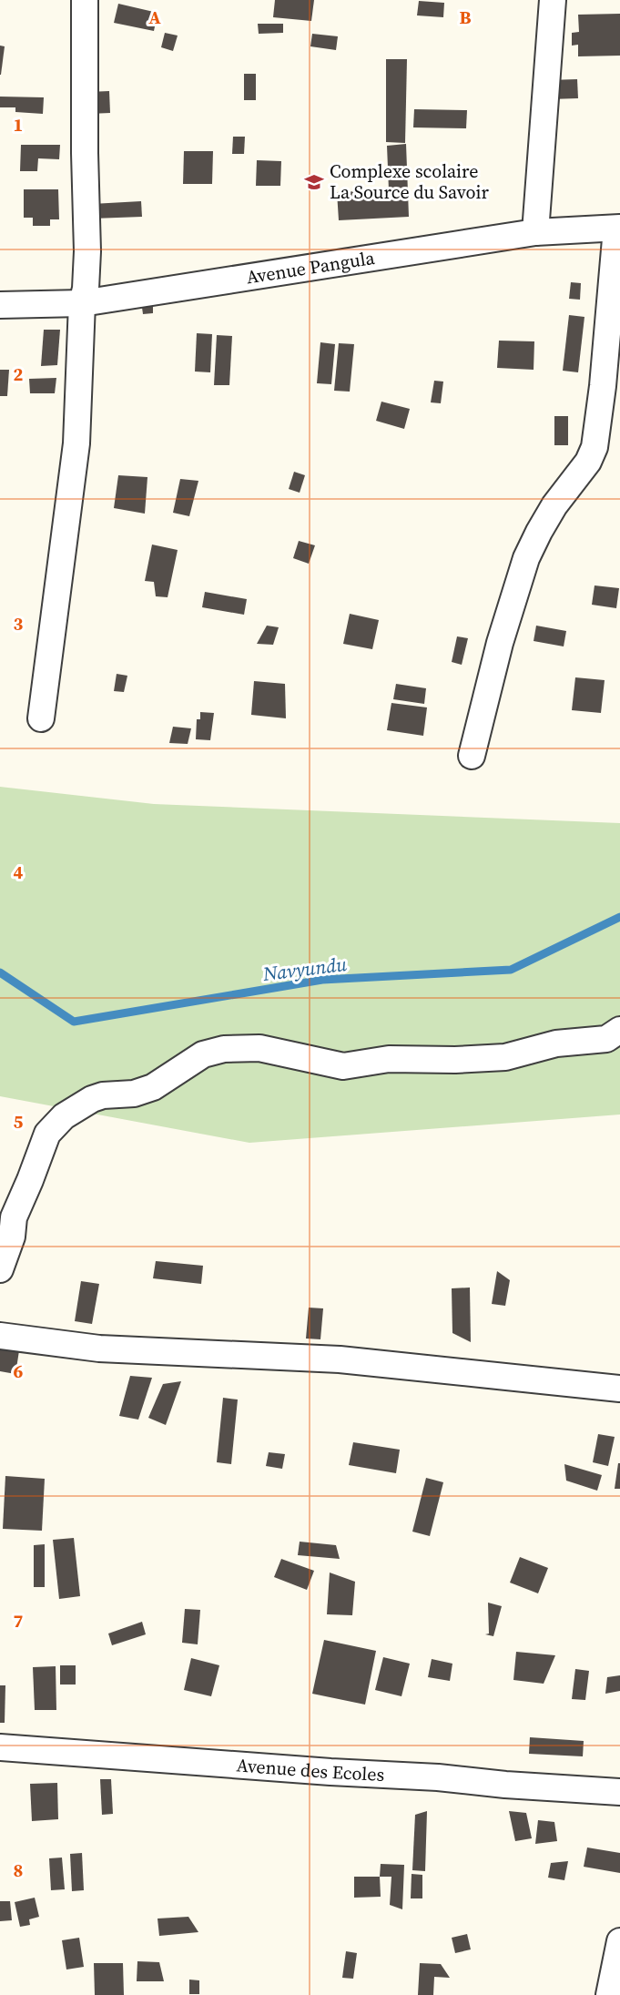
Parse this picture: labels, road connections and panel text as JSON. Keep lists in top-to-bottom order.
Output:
{
  "streets": {
    "street": ["Avenue Pangula", "Avenue des Ecoles"]
  },
  "water": ["Navyundu"],
  "places": {
    "school or university": ["Complexe scolaire La Source du Savoir"]
  },
  "grid": {
    "columns": ["A", "B"],
    "rows": [
      "1",
      "2",
      "3",
      "4",
      "5",
      "6",
      "7",
      "8"
    ]
  }
}
